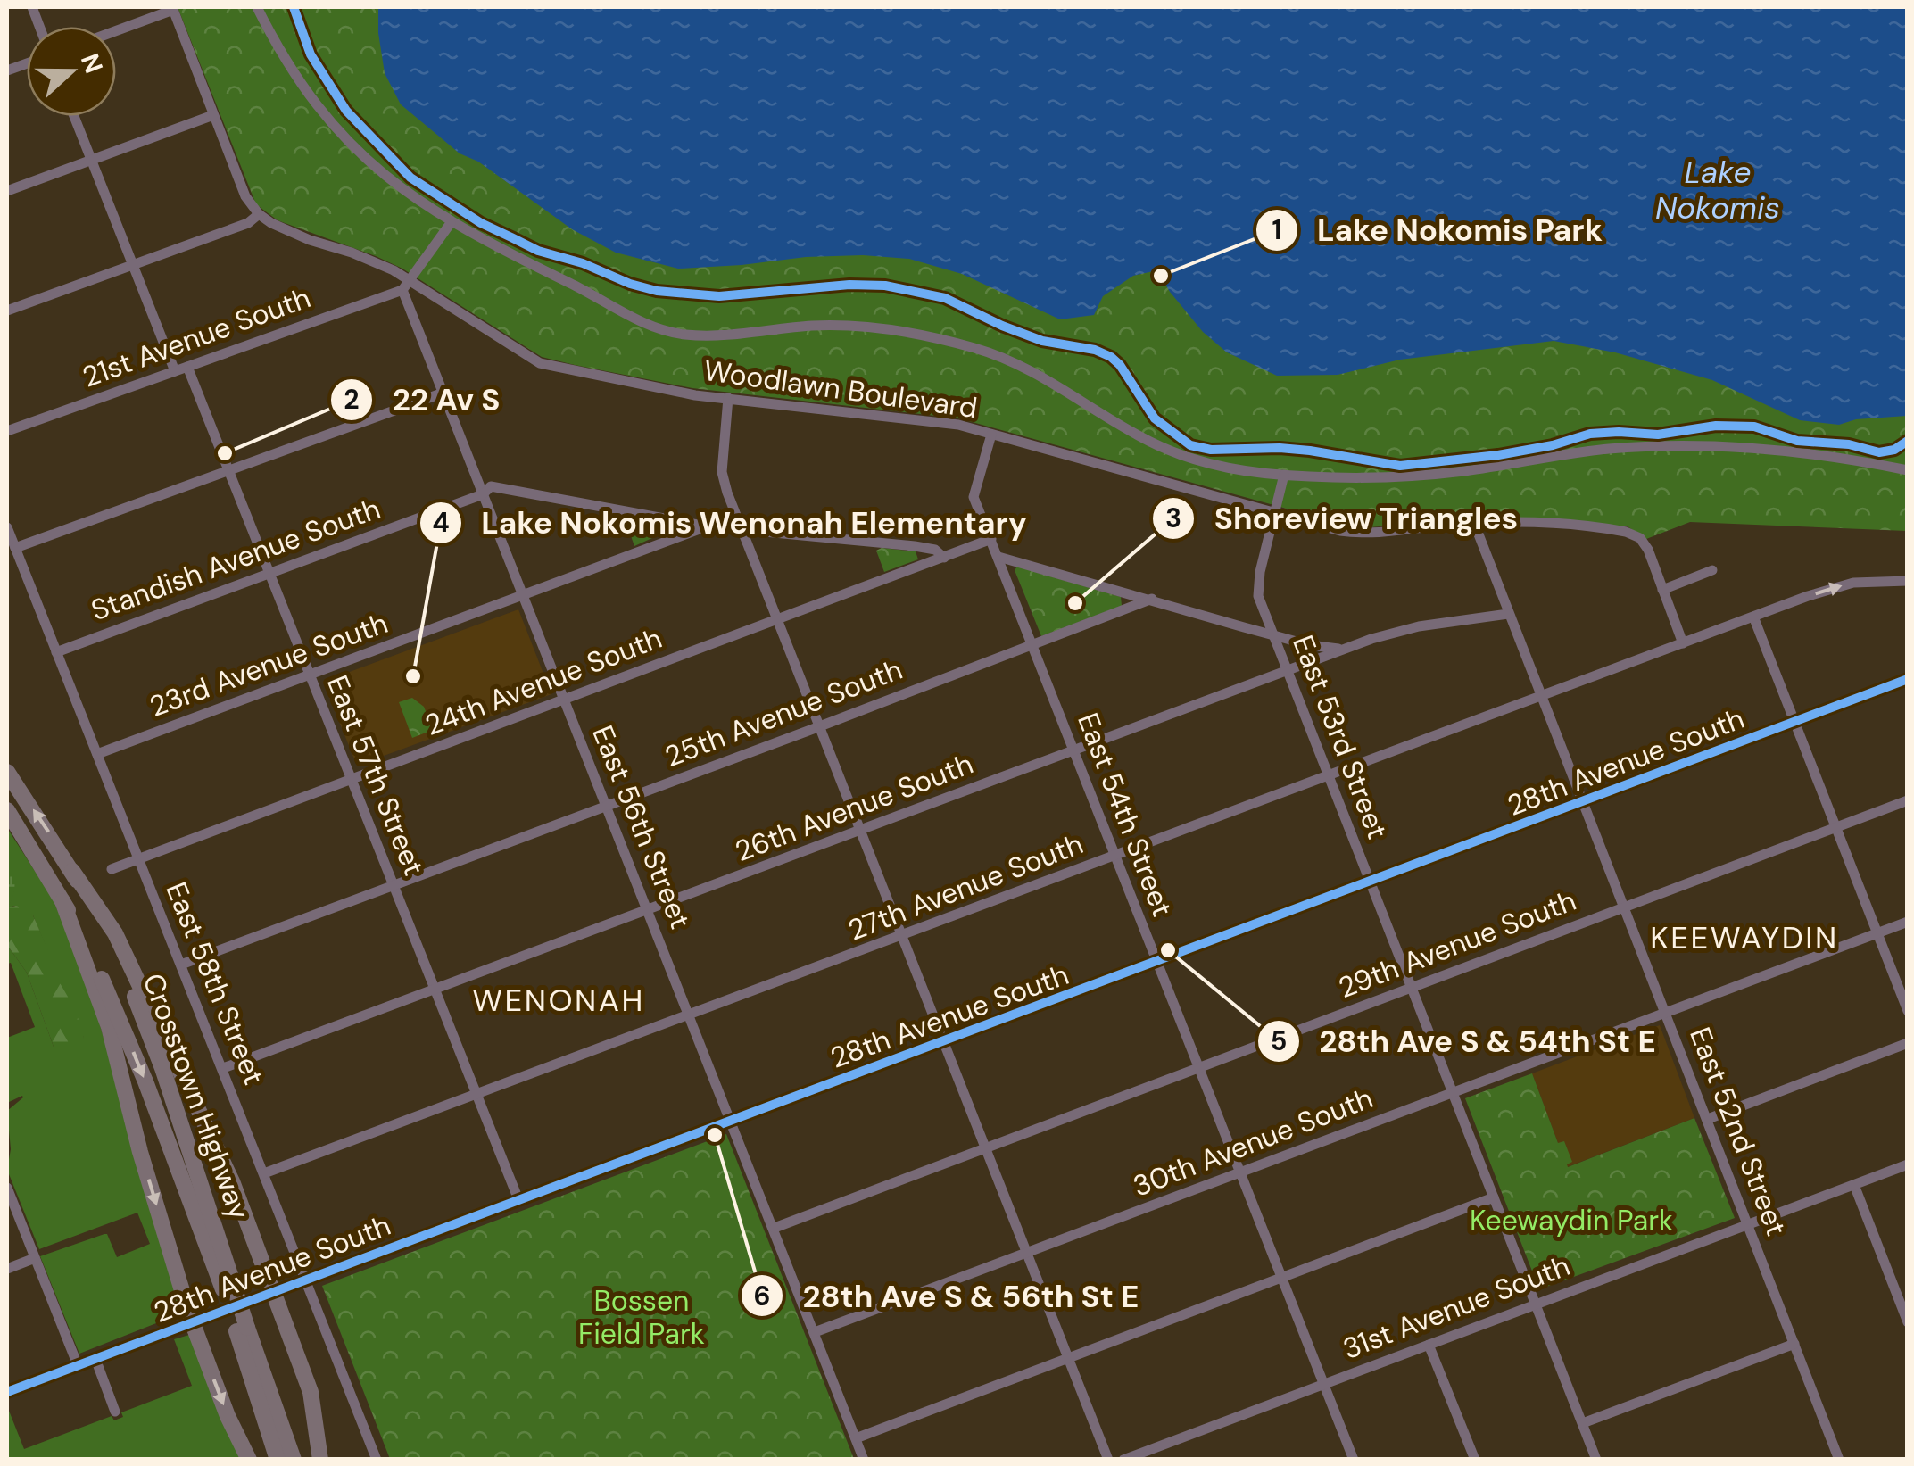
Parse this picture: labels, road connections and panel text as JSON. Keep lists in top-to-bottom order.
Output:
{
  "streets": {
    "highway": ["Crosstown Highway"],
    "street": [
      "21st Avenue South",
      "Woodlawn Boulevard",
      "Standish Avenue South",
      "23rd Avenue South",
      "24th Avenue South",
      "25th Avenue South",
      "East 53rd Street",
      "28th Avenue South",
      "East 57th Street",
      "26th Avenue South",
      "East 54th Street",
      "East 56th Street",
      "27th Avenue South",
      "29th Avenue South",
      "East 58th Street",
      "East 52nd Street",
      "30th Avenue South",
      "31st Avenue South"
    ]
  },
  "crossings": [
    ["21st Avenue South", "Woodlawn Boulevard"],
    ["21st Avenue South", "East 57th Street"],
    ["21st Avenue South", "East 56th Street"],
    ["Woodlawn Boulevard", "East 53rd Street"],
    ["Woodlawn Boulevard", "East 54th Street"],
    ["Woodlawn Boulevard", "East 56th Street"],
    ["Woodlawn Boulevard", "27th Avenue South"],
    ["Woodlawn Boulevard", "East 52nd Street"],
    ["Standish Avenue South", "23rd Avenue South"],
    ["Standish Avenue South", "24th Avenue South"],
    ["Standish Avenue South", "East 57th Street"],
    ["Standish Avenue South", "East 56th Street"],
    ["Standish Avenue South", "East 58th Street"],
    ["23rd Avenue South", "East 57th Street"],
    ["23rd Avenue South", "East 56th Street"],
    ["23rd Avenue South", "East 58th Street"],
    ["24th Avenue South", "East 57th Street"],
    ["24th Avenue South", "East 54th Street"],
    ["24th Avenue South", "East 56th Street"],
    ["24th Avenue South", "East 58th Street"],
    ["25th Avenue South", "East 57th Street"],
    ["25th Avenue South", "East 54th Street"],
    ["25th Avenue South", "East 56th Street"],
    ["25th Avenue South", "East 58th Street"],
    ["East 53rd Street", "28th Avenue South"],
    ["East 53rd Street", "26th Avenue South"],
    ["East 53rd Street", "27th Avenue South"],
    ["East 53rd Street", "29th Avenue South"],
    ["East 53rd Street", "30th Avenue South"],
    ["East 53rd Street", "31st Avenue South"],
    ["28th Avenue South", "East 57th Street"],
    ["28th Avenue South", "East 54th Street"],
    ["28th Avenue South", "East 56th Street"],
    ["28th Avenue South", "East 58th Street"],
    ["28th Avenue South", "East 52nd Street"],
    ["East 57th Street", "26th Avenue South"],
    ["East 57th Street", "27th Avenue South"],
    ["26th Avenue South", "East 54th Street"],
    ["26th Avenue South", "East 56th Street"],
    ["26th Avenue South", "East 58th Street"],
    ["26th Avenue South", "East 52nd Street"],
    ["East 54th Street", "27th Avenue South"],
    ["East 54th Street", "29th Avenue South"],
    ["East 54th Street", "30th Avenue South"],
    ["East 54th Street", "31st Avenue South"],
    ["East 56th Street", "27th Avenue South"],
    ["East 56th Street", "29th Avenue South"],
    ["East 56th Street", "30th Avenue South"],
    ["27th Avenue South", "East 58th Street"],
    ["27th Avenue South", "East 52nd Street"],
    ["29th Avenue South", "East 52nd Street"],
    ["East 52nd Street", "30th Avenue South"],
    ["East 52nd Street", "31st Avenue South"]
  ],
  "districts": ["KEEWAYDIN", "WENONAH"],
  "water": ["Lake Nokomis"],
  "parks": ["Keewaydin Park", "Bossen Field Park"],
  "places": [
    "Lake Nokomis Park",
    "22 Av S",
    "Shoreview Triangles",
    "Lake Nokomis Wenonah Elementary",
    "28th Ave S & 54th St E",
    "28th Ave S & 56th St E"
  ],
  "north": "right"
}
